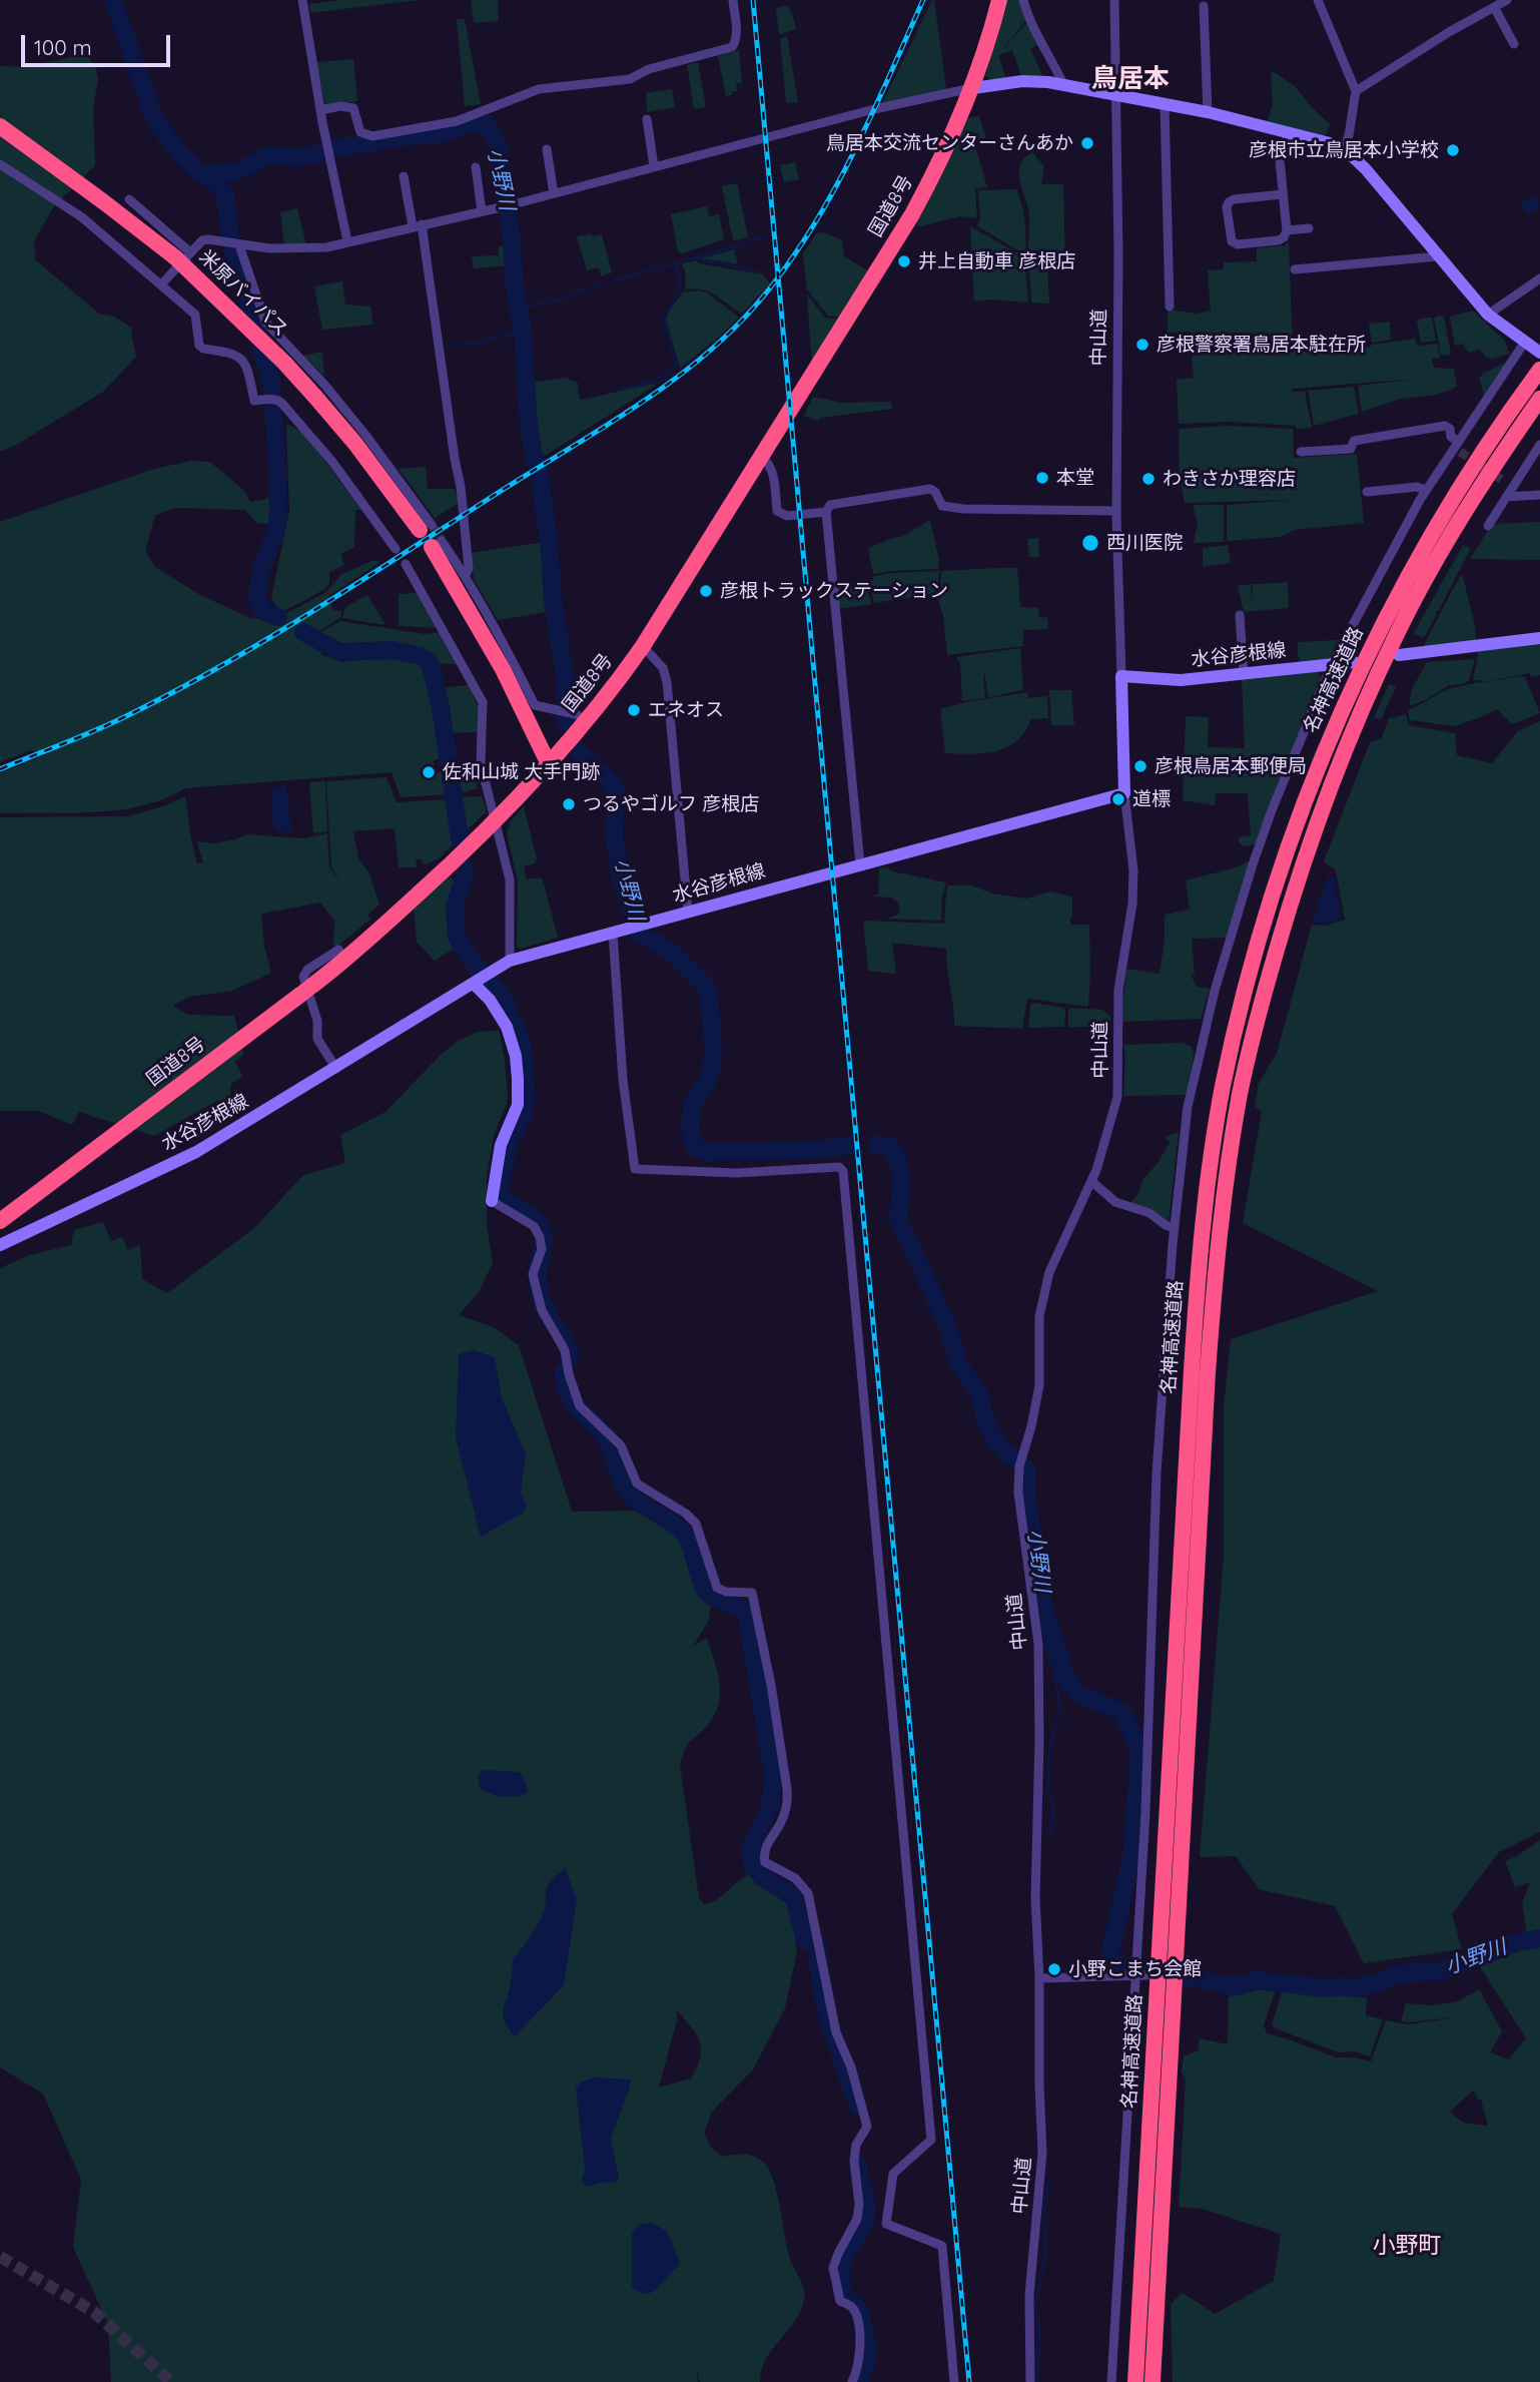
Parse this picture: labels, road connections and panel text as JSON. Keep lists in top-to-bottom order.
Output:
{
  "streets": {
    "highway": ["国道8号", "米原バイパス", "名神高速道路"],
    "main road": ["水谷彦根線"],
    "street": ["中山道"]
  },
  "crossings": [
    ["中山道", "水谷彦根線"]
  ],
  "districts": ["鳥居本", "小野町"],
  "water": ["小野川"],
  "places": [
    "鳥居本交流センターさんあか",
    "彦根市立鳥居本小学校",
    "井上自動車 彦根店",
    "彦根警察署鳥居本駐在所",
    "本堂",
    "わきさか理容店",
    "西川医院",
    "彦根トラックステーション",
    "エネオス",
    "彦根鳥居本郵便局",
    "佐和山城 大手門跡",
    "道標",
    "つるやゴルフ 彦根店",
    "小野こまち会館"
  ],
  "scale_bar": "100 m"
}
